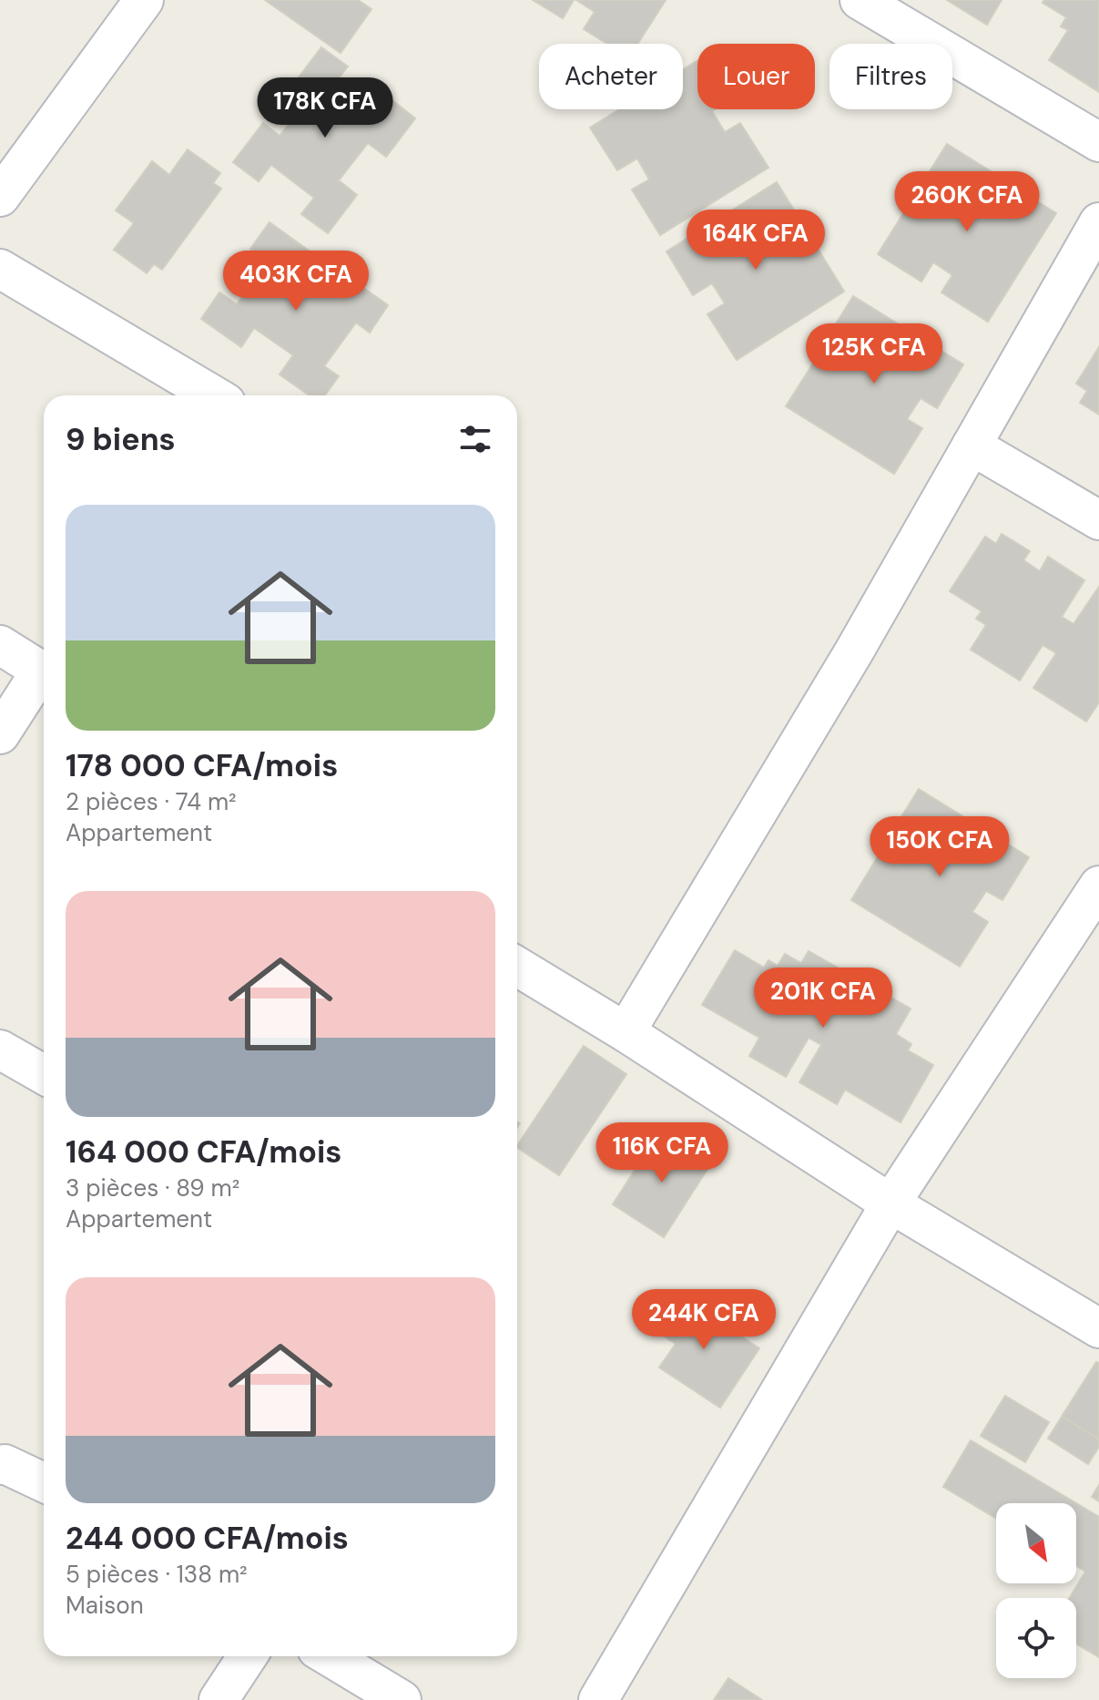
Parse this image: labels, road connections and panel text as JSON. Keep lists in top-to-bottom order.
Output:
{
  "north": "bottom right",
  "page": {
    "chip": ["Acheter", "Louer", "Filtres"],
    "price": [
      "178K CFA",
      "260K CFA",
      "164K CFA",
      "403K CFA",
      "125K CFA",
      "150K CFA",
      "201K CFA",
      "116K CFA",
      "244K CFA"
    ],
    "heading": "9 biens",
    "list": [
      {
        "name": "178 000 CFA/mois",
        "note": "2 pièces · 74 m² · Appartement"
      },
      {
        "name": "164 000 CFA/mois",
        "note": "3 pièces · 89 m² · Appartement"
      },
      {
        "name": "244 000 CFA/mois",
        "note": "5 pièces · 138 m² · Maison"
      }
    ]
  }
}
